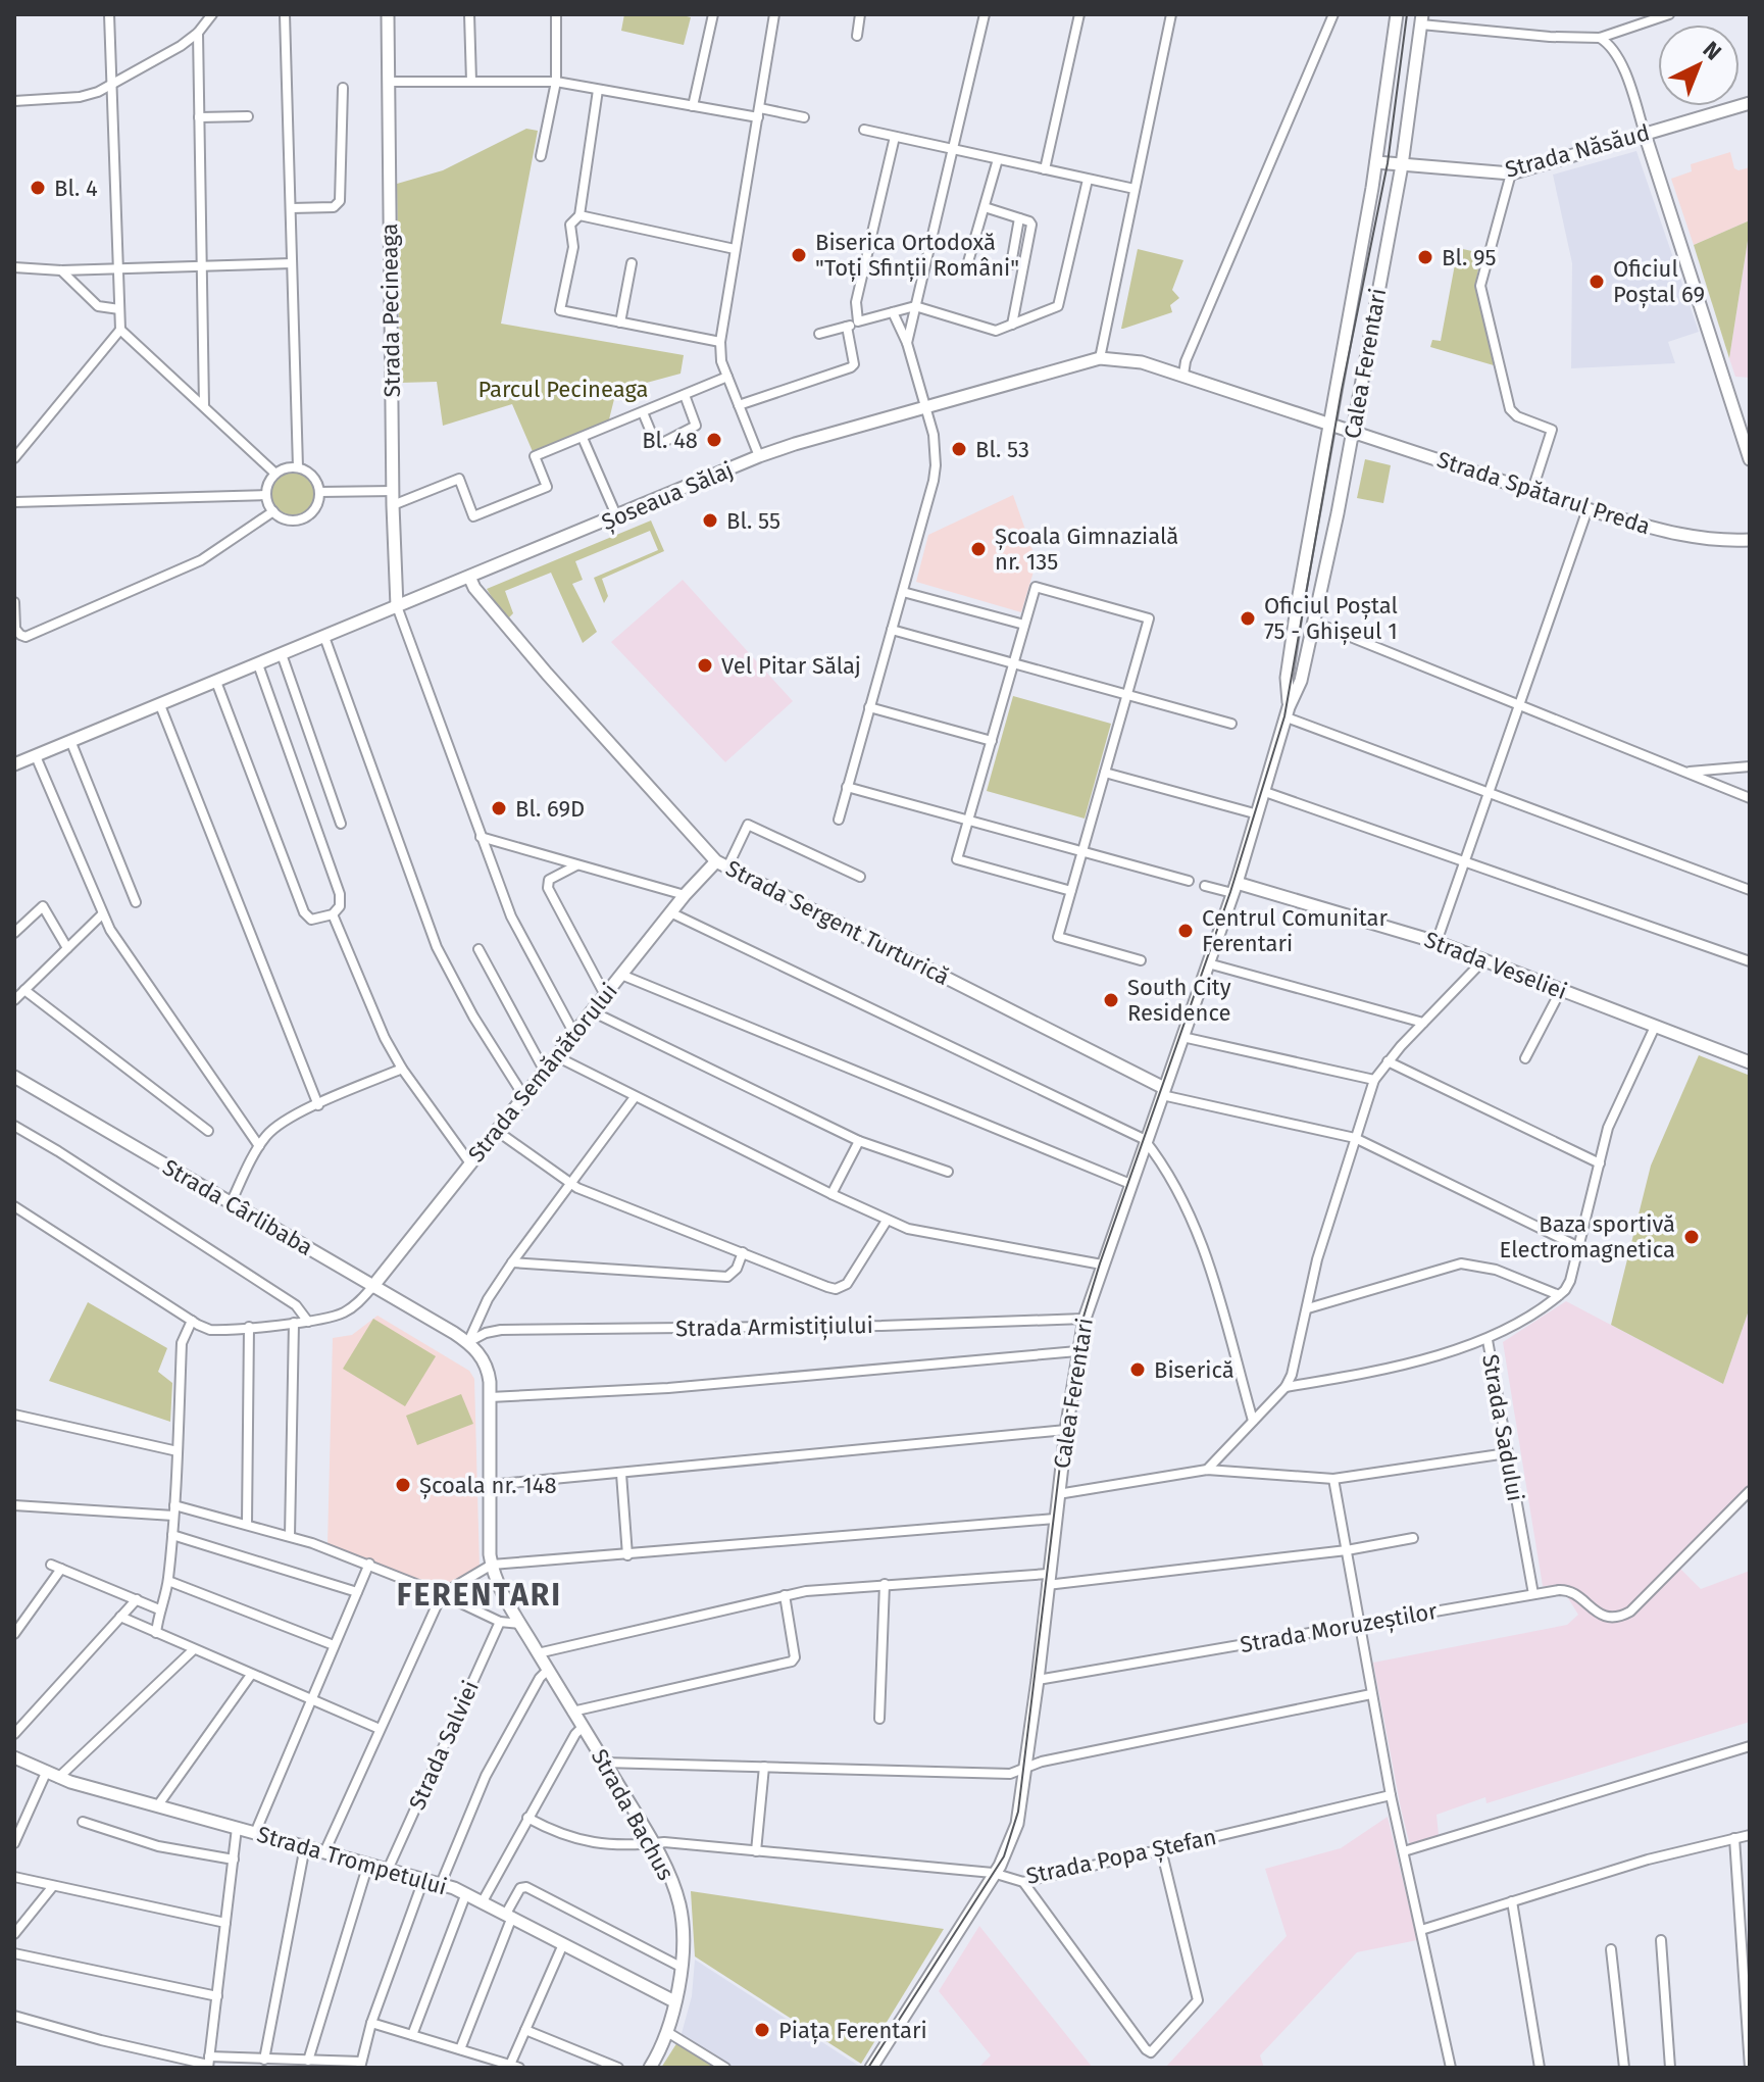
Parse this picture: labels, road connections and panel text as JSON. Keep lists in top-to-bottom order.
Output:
{
  "streets": {
    "street": [
      "Strada Năsăud",
      "Strada Pecineaga",
      "Calea Ferentari",
      "Strada Spătarul Preda",
      "Șoseaua Sălaj",
      "Strada Sergent Turturică",
      "Strada Veseliei",
      "Strada Semănătorului",
      "Strada Cârlibaba",
      "Strada Armistițiului",
      "Strada Sadului",
      "Strada Moruzeștilor",
      "Strada Salviei",
      "Strada Bachus",
      "Strada Popa Ștefan",
      "Strada Trompetului"
    ]
  },
  "crossings": [
    ["Strada Năsăud", "Calea Ferentari"],
    ["Strada Pecineaga", "Șoseaua Sălaj"],
    ["Calea Ferentari", "Strada Spătarul Preda"],
    ["Calea Ferentari", "Șoseaua Sălaj"],
    ["Calea Ferentari", "Strada Sergent Turturică"],
    ["Calea Ferentari", "Strada Veseliei"],
    ["Calea Ferentari", "Strada Armistițiului"],
    ["Calea Ferentari", "Strada Moruzeștilor"],
    ["Calea Ferentari", "Strada Popa Ștefan"],
    ["Strada Spătarul Preda", "Șoseaua Sălaj"],
    ["Șoseaua Sălaj", "Strada Sergent Turturică"],
    ["Strada Sergent Turturică", "Strada Semănătorului"],
    ["Strada Semănătorului", "Strada Cârlibaba"],
    ["Strada Cârlibaba", "Strada Armistițiului"],
    ["Strada Sadului", "Strada Moruzeștilor"],
    ["Strada Salviei", "Strada Trompetului"],
    ["Strada Bachus", "Strada Popa Ștefan"],
    ["Strada Bachus", "Strada Trompetului"]
  ],
  "districts": ["FERENTARI"],
  "parks": ["Parcul Pecineaga"],
  "places": [
    "Bl. 4",
    "Biserica Ortodoxă \"Toți Sfinții Români\"",
    "Bl. 95",
    "Oficiul Poștal 69",
    "Bl. 48",
    "Bl. 53",
    "Bl. 55",
    "Școala Gimnazială nr. 135",
    "Oficiul Poștal 75 - Ghișeul 1",
    "Vel Pitar Sălaj",
    "Bl. 69D",
    "Centrul Comunitar Ferentari",
    "South City Residence",
    "Baza sportivă Electromagnetica",
    "Biserică",
    "Școala nr. 148",
    "Piața Ferentari"
  ],
  "north": "top right"
}
